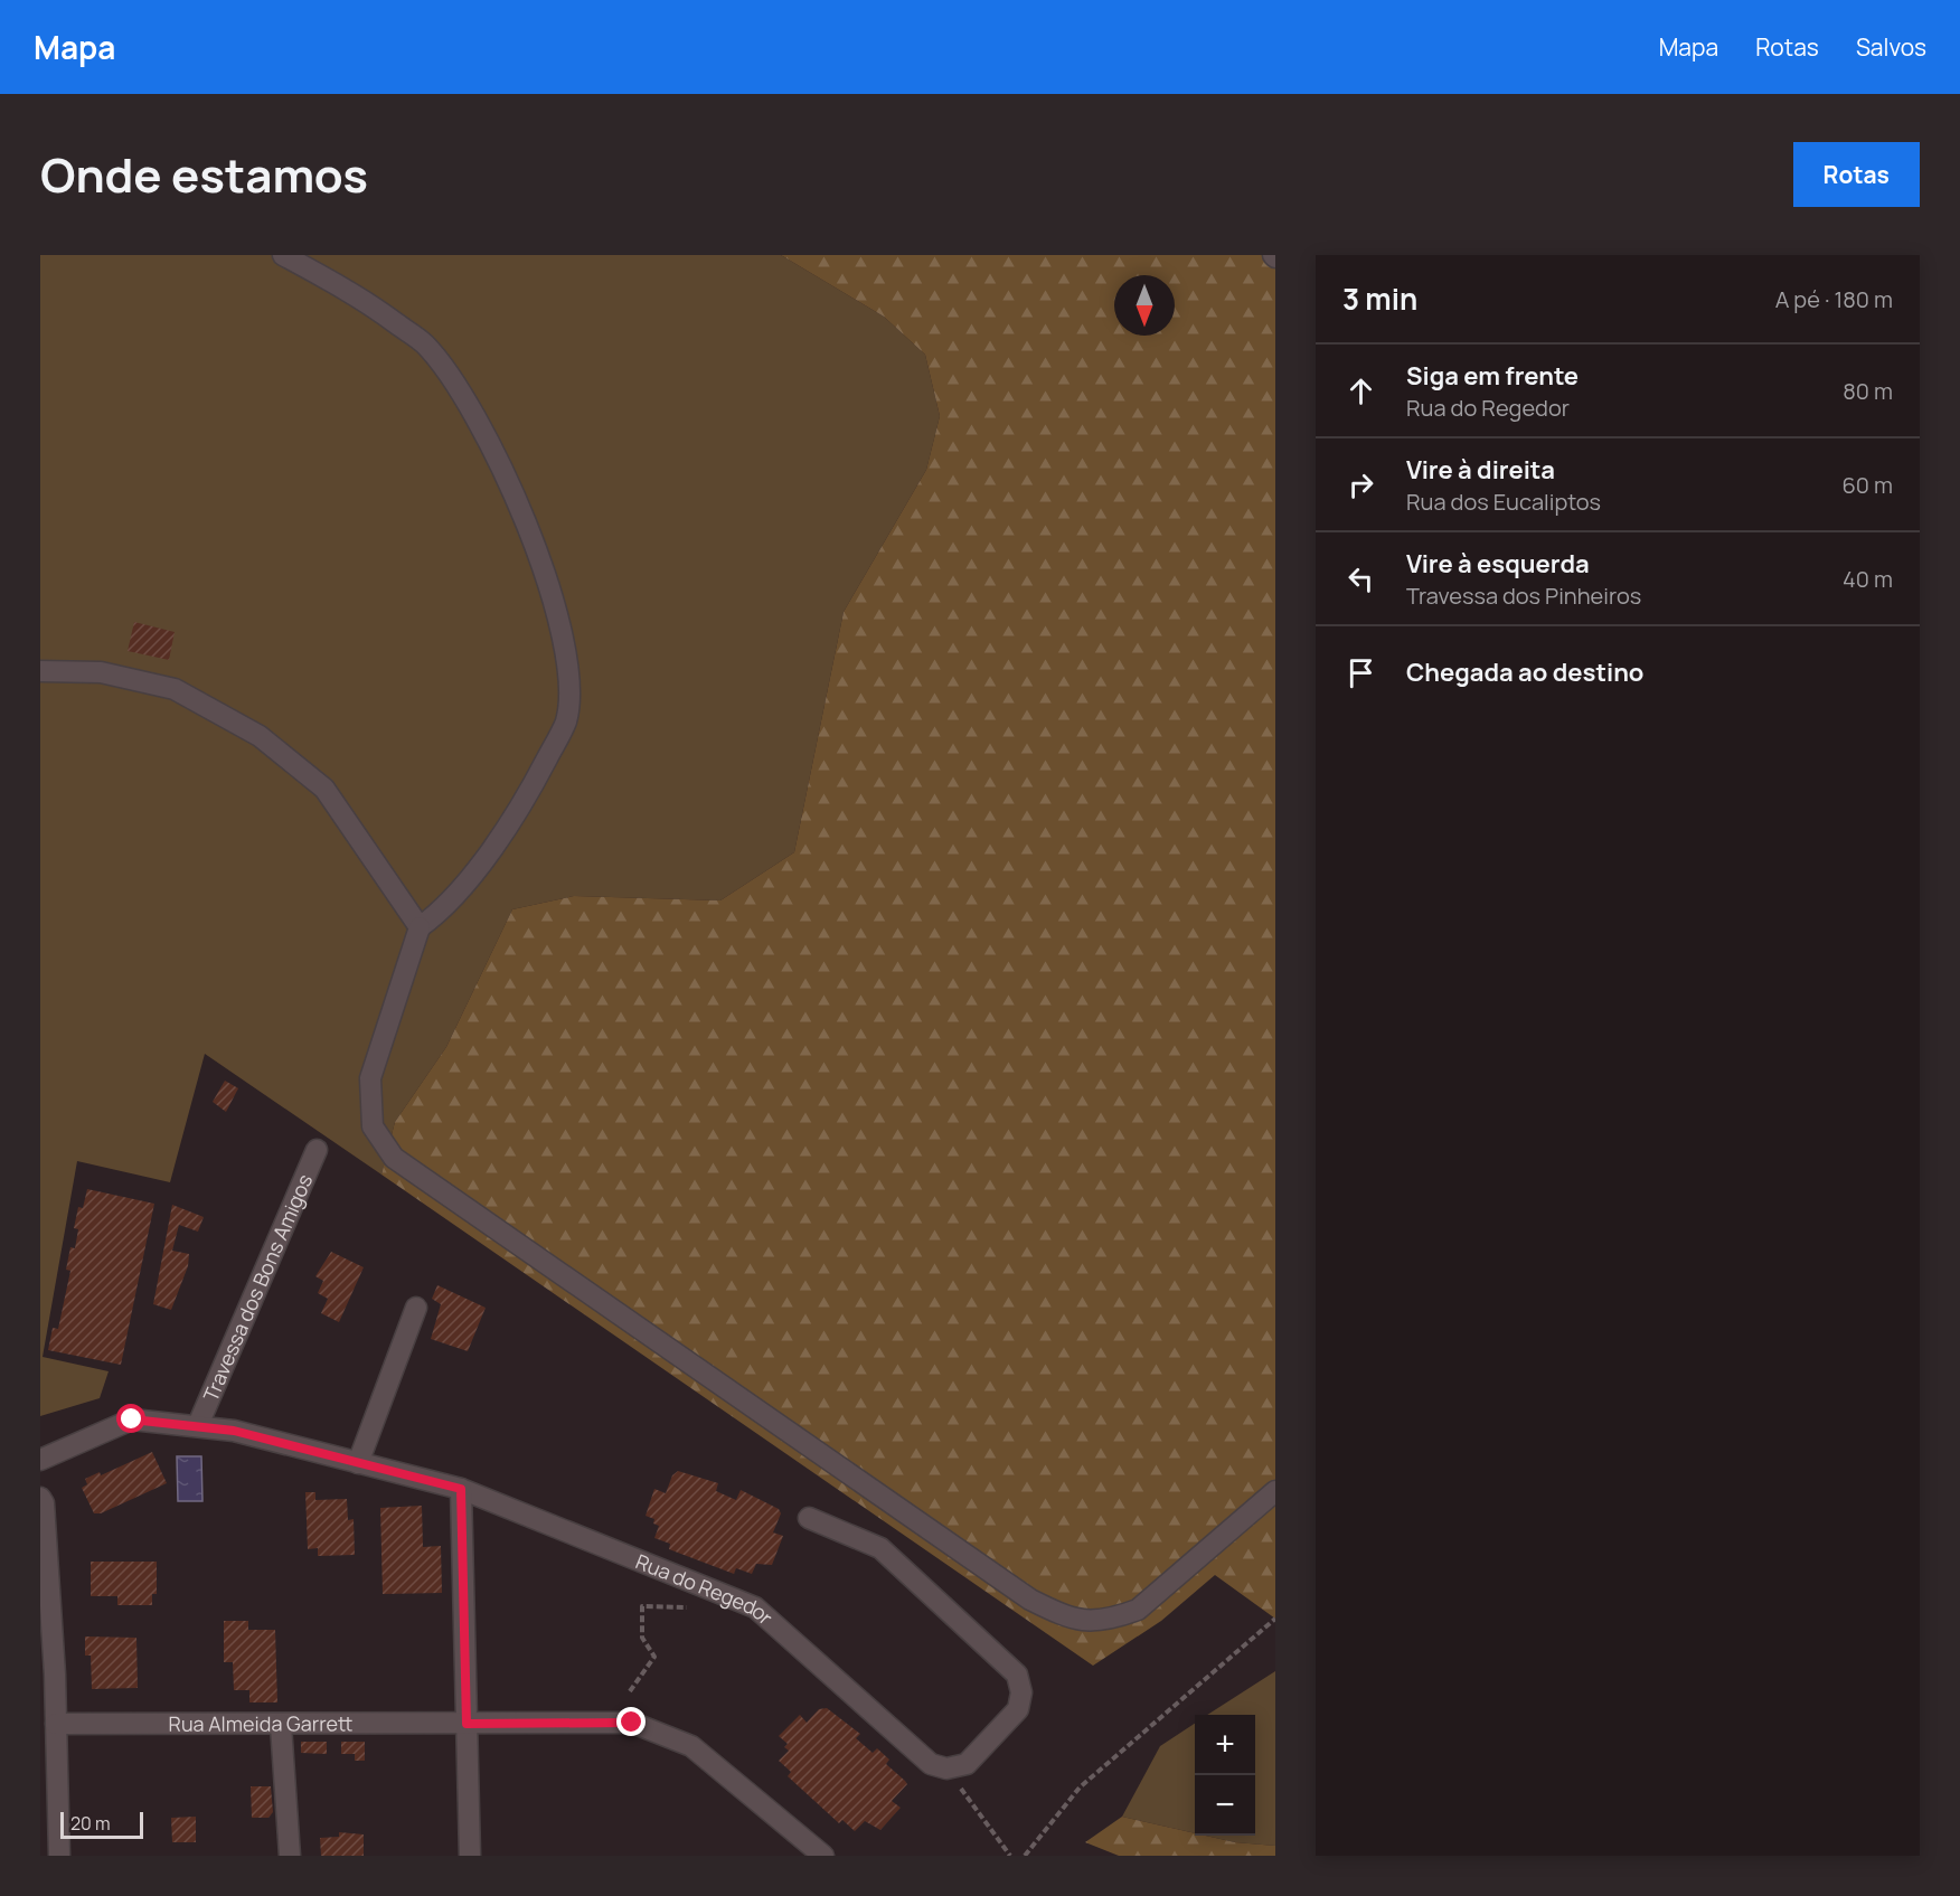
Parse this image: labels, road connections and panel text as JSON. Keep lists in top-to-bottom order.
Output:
{
  "streets": {
    "street": ["Travessa dos Bons Amigos", "Rua do Regedor", "Rua Almeida Garrett"]
  },
  "crossings": [
    ["Travessa dos Bons Amigos", "Rua do Regedor"]
  ],
  "scale_bar": "20 m",
  "north": "bottom",
  "page": {
    "header": "Mapa",
    "nav": ["Mapa", "Rotas", "Salvos"],
    "title": "Onde estamos",
    "buttons": "Rotas",
    "heading": ["3 min", "A pé · 180 m"],
    "list": [
      ["Siga em frente", "Rua do Regedor", "80 m"],
      ["Vire à direita", "Rua dos Eucaliptos", "60 m"],
      ["Vire à esquerda", "Travessa dos Pinheiros", "40 m"],
      "Chegada ao destino"
    ],
    "map_buttons": ["+", "−"],
    "scale": "20 m"
  }
}
